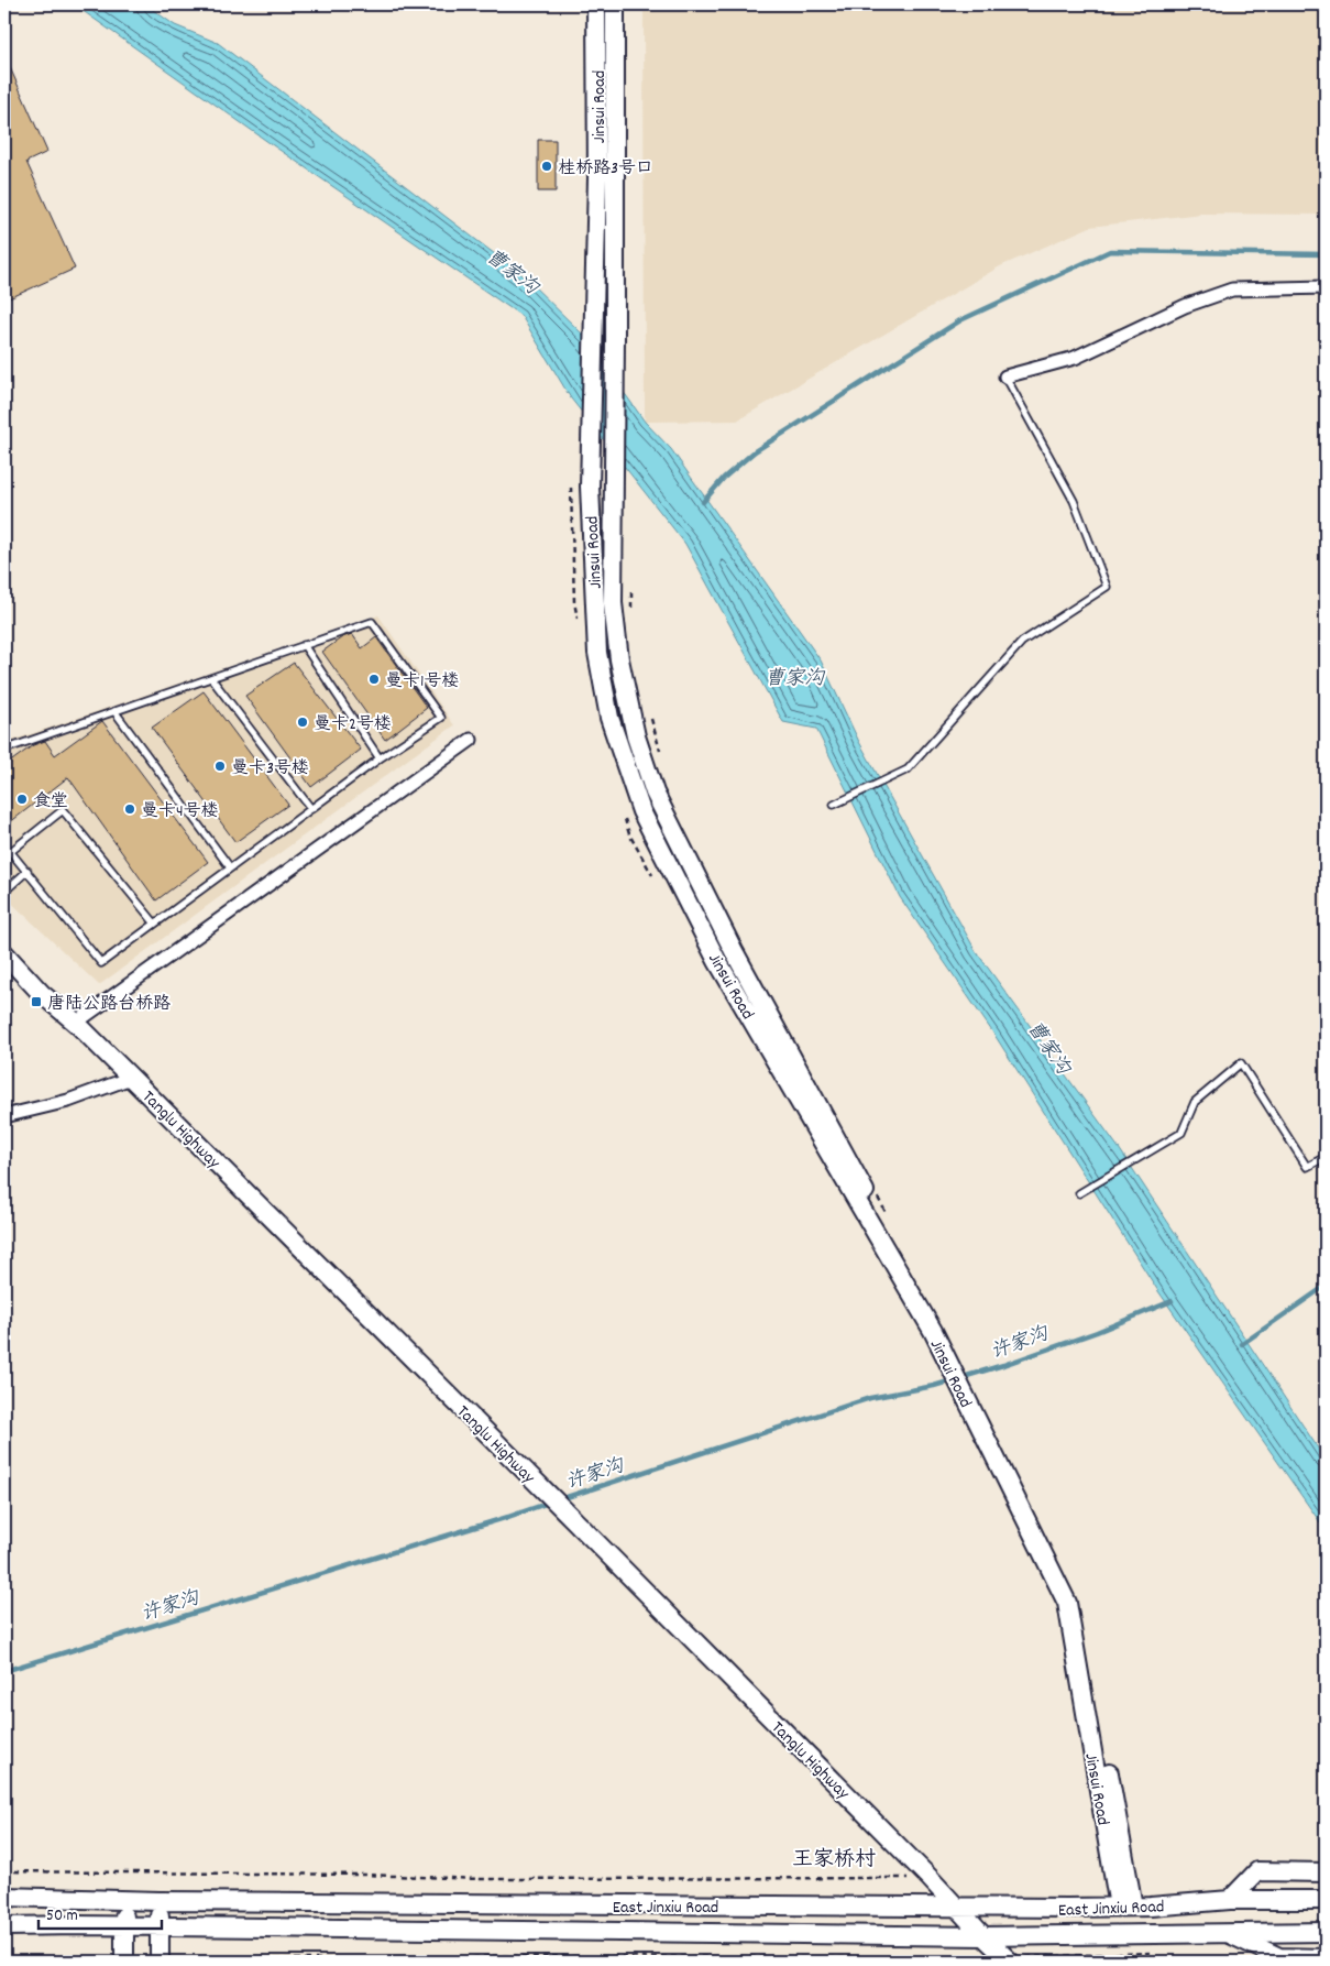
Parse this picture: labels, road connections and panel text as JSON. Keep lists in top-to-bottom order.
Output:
{
  "streets": {
    "main road": ["Jinsui Road", "Tanglu Highway", "East Jinxiu Road"]
  },
  "crossings": [
    ["Jinsui Road", "East Jinxiu Road"],
    ["Tanglu Highway", "East Jinxiu Road"]
  ],
  "districts": ["王家桥村"],
  "water": ["曹家沟", "许家沟"],
  "places": {
    "other": [
      "桂桥路3号口",
      "曼卡1号楼",
      "曼卡2号楼",
      "曼卡3号楼",
      "食堂",
      "曼卡4号楼"
    ],
    "transit": ["唐陆公路台桥路"]
  },
  "scale_bar": "50 m"
}
